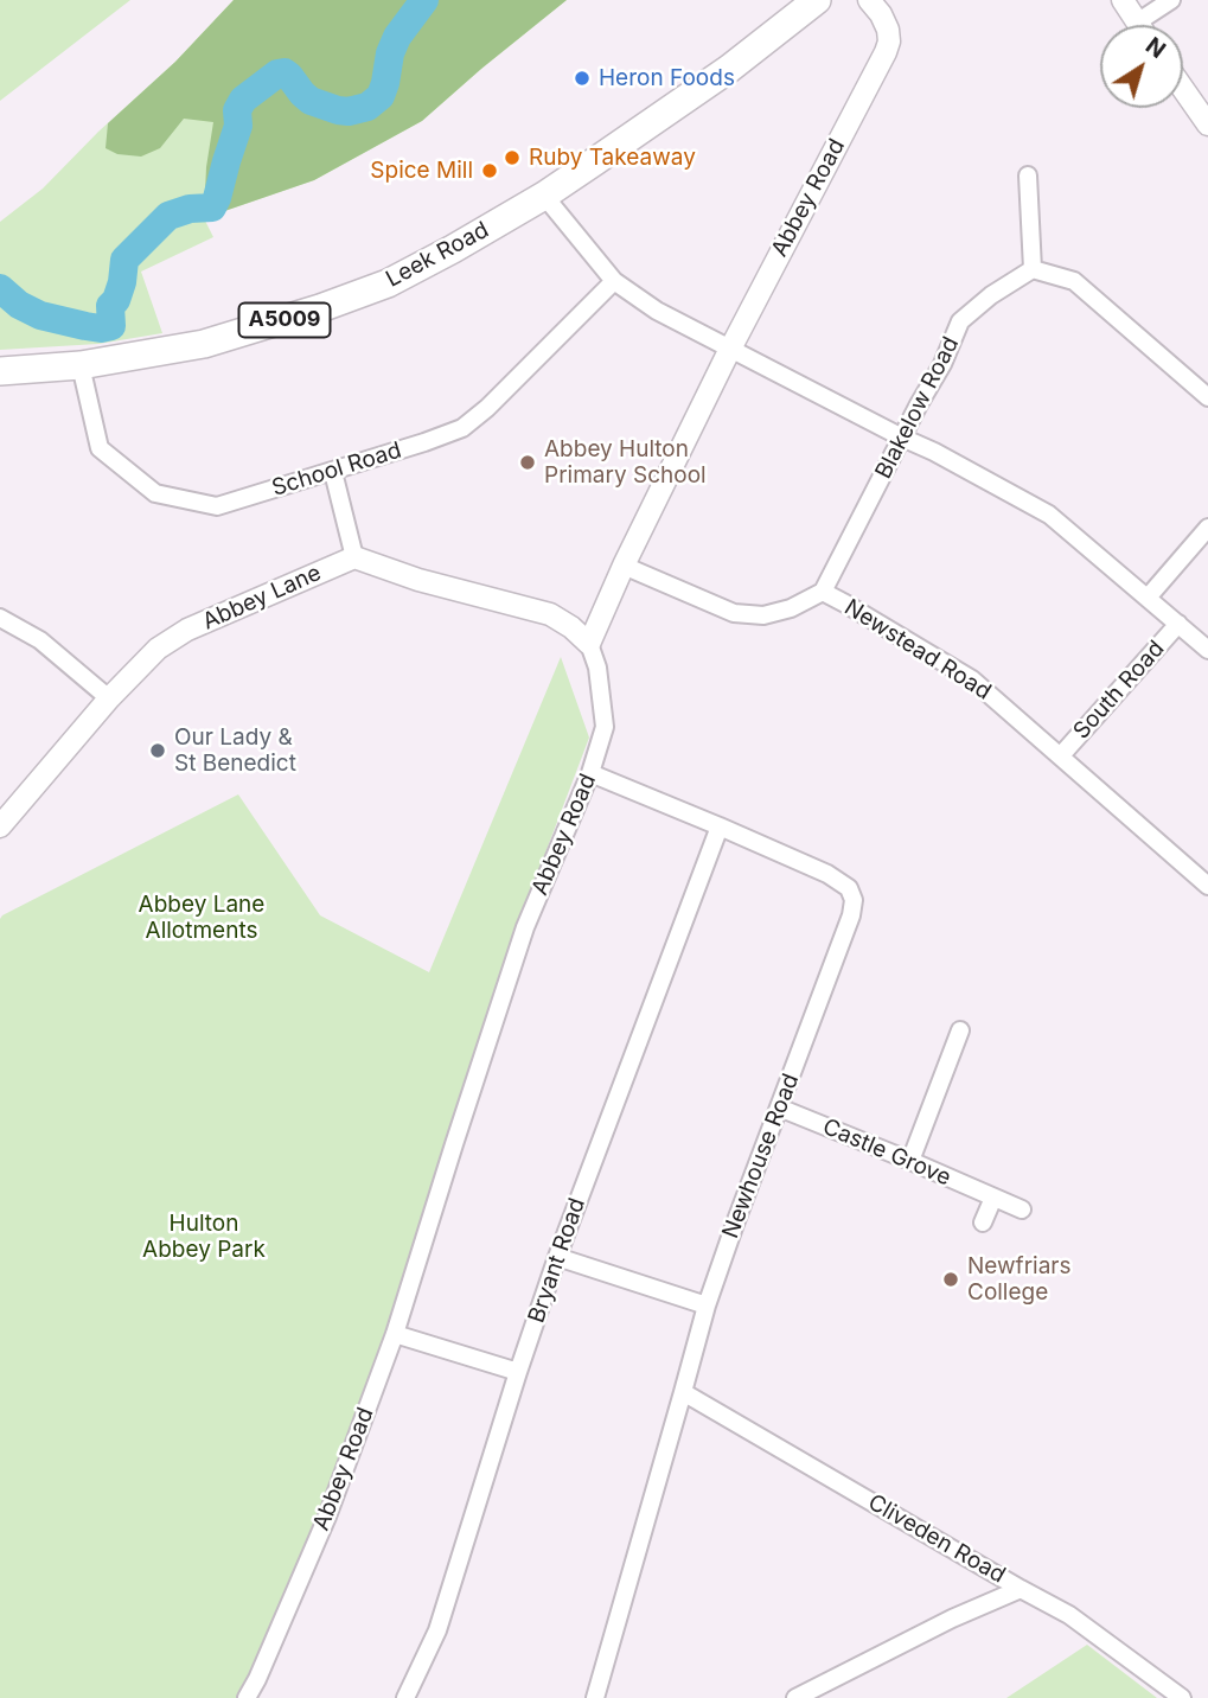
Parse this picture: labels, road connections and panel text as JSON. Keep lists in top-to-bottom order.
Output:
{
  "streets": {
    "main road": ["Leek Road", "A5009"],
    "street": [
      "Abbey Road",
      "Blakelow Road",
      "School Road",
      "Abbey Lane",
      "Newstead Road",
      "South Road",
      "Castle Grove",
      "Newhouse Road",
      "Bryant Road",
      "Cliveden Road"
    ]
  },
  "crossings": [
    ["Abbey Road", "Newstead Road"],
    ["Abbey Road", "Newhouse Road"],
    ["Leek Road", "School Road"],
    ["Blakelow Road", "Newstead Road"],
    ["Newstead Road", "South Road"],
    ["Castle Grove", "Newhouse Road"],
    ["Newhouse Road", "Bryant Road"],
    ["Newhouse Road", "Cliveden Road"]
  ],
  "parks": ["Abbey Lane Allotments", "Hulton Abbey Park"],
  "places": [
    "Heron Foods",
    "Ruby Takeaway",
    "Spice Mill",
    "Abbey Hulton Primary School",
    "Our Lady & St Benedict",
    "Newfriars College"
  ],
  "north": "top right"
}
